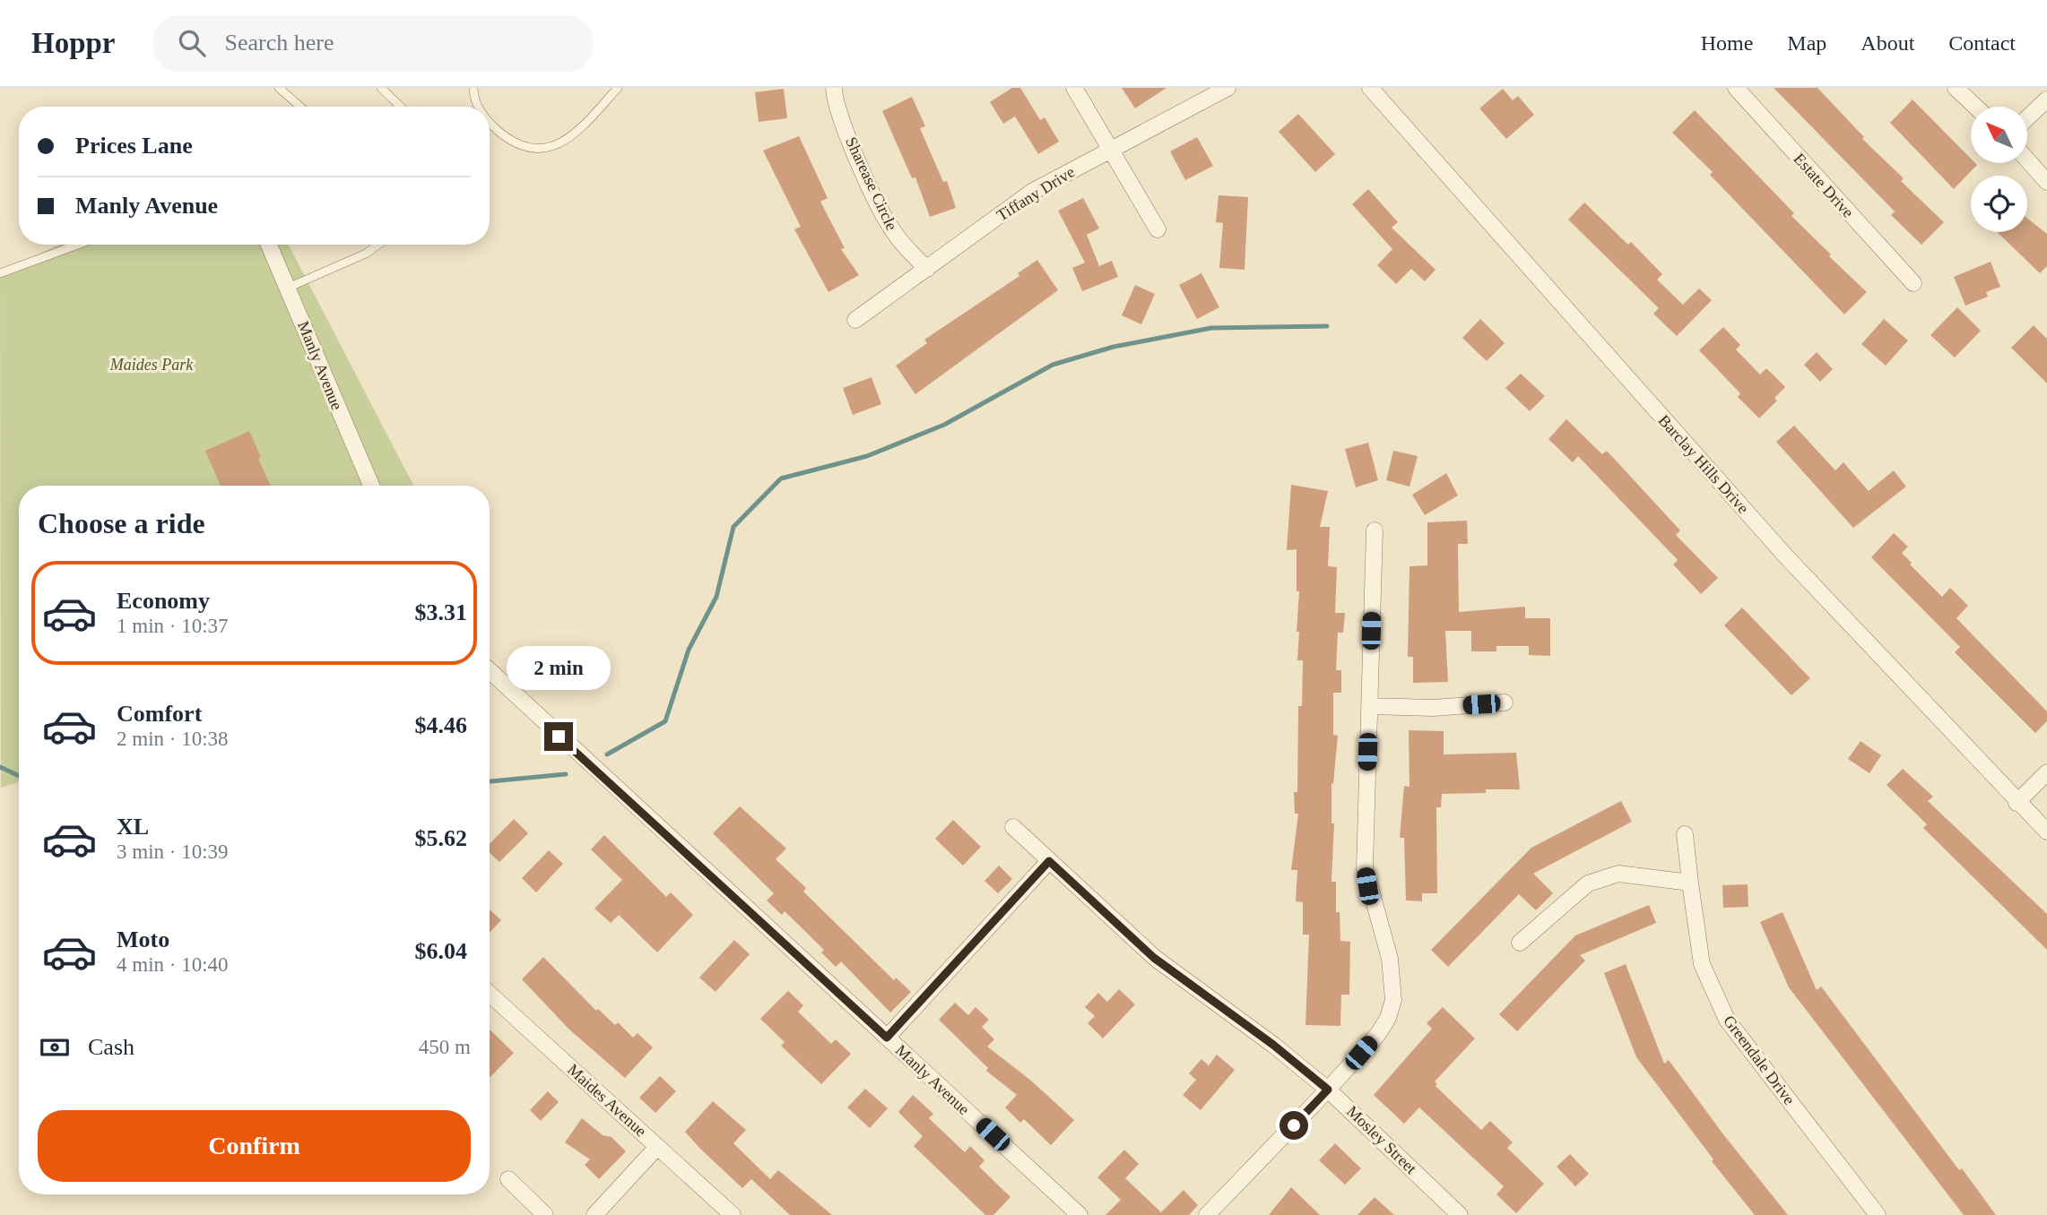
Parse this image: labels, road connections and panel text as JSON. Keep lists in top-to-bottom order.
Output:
{
  "streets": {
    "street": [
      "Sharease Circle",
      "Estate Drive",
      "Tiffany Drive",
      "Manly Avenue",
      "Barclay Hills Drive",
      "Greendale Drive",
      "Maides Avenue",
      "Mosley Street"
    ]
  },
  "crossings": [
    ["Sharease Circle", "Tiffany Drive"]
  ],
  "parks": ["Maides Park"],
  "north": "top left",
  "page": {
    "header": "Hoppr",
    "search": "Search here",
    "nav": [
      "Home",
      "Map",
      "About",
      "Contact"
    ],
    "banner": ["Prices Lane", "Manly Avenue"],
    "heading": "Choose a ride",
    "list": [
      {
        "name": "Economy",
        "note": "1 min · 10:37",
        "value": "$3.31"
      },
      {
        "name": "Comfort",
        "note": "2 min · 10:38",
        "value": "$4.46"
      },
      {
        "name": "XL",
        "note": "3 min · 10:39",
        "value": "$5.62"
      },
      {
        "name": "Moto",
        "note": "4 min · 10:40",
        "value": "$6.04"
      }
    ],
    "bubble": "2 min",
    "pay": ["Cash", "450 m"],
    "buttons": "Confirm"
  }
}
